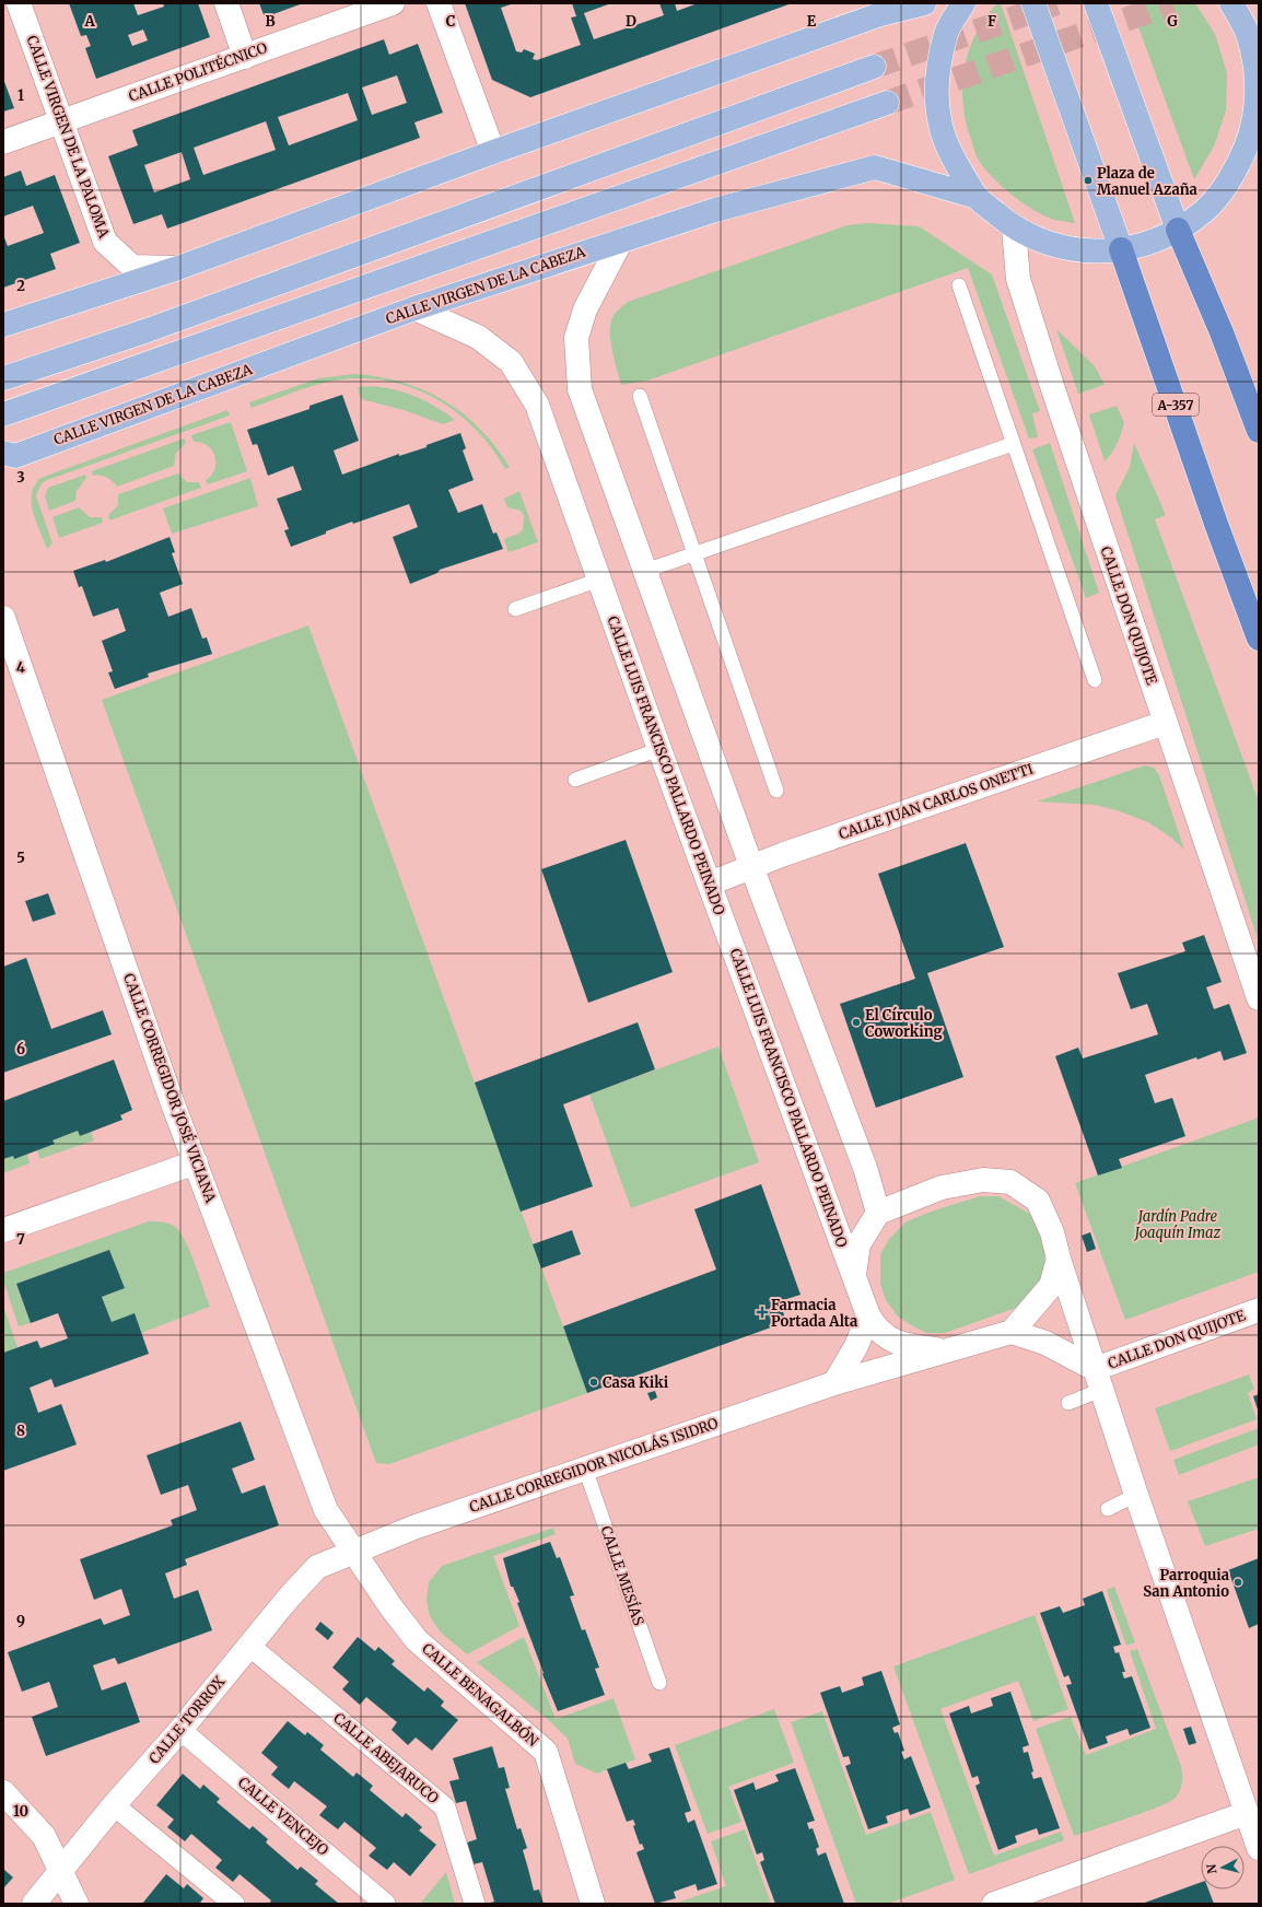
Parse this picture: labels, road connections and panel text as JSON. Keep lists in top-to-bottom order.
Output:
{
  "streets": {
    "highway": ["A-357"],
    "main road": ["CALLE VIRGEN DE LA CABEZA"],
    "street": [
      "CALLE POLITÉCNICO",
      "CALLE VIRGEN DE LA PALOMA",
      "CALLE DON QUIJOTE",
      "CALLE LUIS FRANCISCO PALLARDO PEINADO",
      "CALLE JUAN CARLOS ONETTI",
      "CALLE CORREGIDOR JOSÉ VICIANA",
      "CALLE CORREGIDOR NICOLÁS ISIDRO",
      "CALLE BENAGALBÓN",
      "CALLE TORROX",
      "CALLE ABEJARUCO",
      "CALLE VENCEJO"
    ],
    "lane": ["CALLE MESÍAS"]
  },
  "crossings": [
    ["CALLE POLITÉCNICO", "CALLE VIRGEN DE LA PALOMA"],
    ["CALLE VIRGEN DE LA CABEZA", "CALLE LUIS FRANCISCO PALLARDO PEINADO"],
    ["CALLE DON QUIJOTE", "CALLE JUAN CARLOS ONETTI"],
    ["CALLE LUIS FRANCISCO PALLARDO PEINADO", "CALLE JUAN CARLOS ONETTI"],
    ["CALLE LUIS FRANCISCO PALLARDO PEINADO", "CALLE CORREGIDOR NICOLÁS ISIDRO"],
    ["CALLE CORREGIDOR JOSÉ VICIANA", "CALLE CORREGIDOR NICOLÁS ISIDRO"],
    ["CALLE CORREGIDOR JOSÉ VICIANA", "CALLE BENAGALBÓN"],
    ["CALLE CORREGIDOR JOSÉ VICIANA", "CALLE TORROX"],
    ["CALLE CORREGIDOR NICOLÁS ISIDRO", "CALLE MESÍAS"],
    ["CALLE CORREGIDOR NICOLÁS ISIDRO", "CALLE BENAGALBÓN"],
    ["CALLE CORREGIDOR NICOLÁS ISIDRO", "CALLE TORROX"],
    ["CALLE BENAGALBÓN", "CALLE TORROX"],
    ["CALLE TORROX", "CALLE ABEJARUCO"],
    ["CALLE TORROX", "CALLE VENCEJO"]
  ],
  "parks": ["Jardín Padre Joaquín Imaz"],
  "places": {
    "other": [
      "Plaza de Manuel Azaña",
      "El Círculo Coworking",
      "Casa Kiki",
      "Parroquia San Antonio"
    ],
    "health": ["Farmacia Portada Alta"]
  },
  "north": "left",
  "grid": {
    "columns": [
      "A",
      "B",
      "C",
      "D",
      "E",
      "F",
      "G"
    ],
    "rows": [
      "1",
      "2",
      "3",
      "4",
      "5",
      "6",
      "7",
      "8",
      "9",
      "10"
    ]
  }
}
